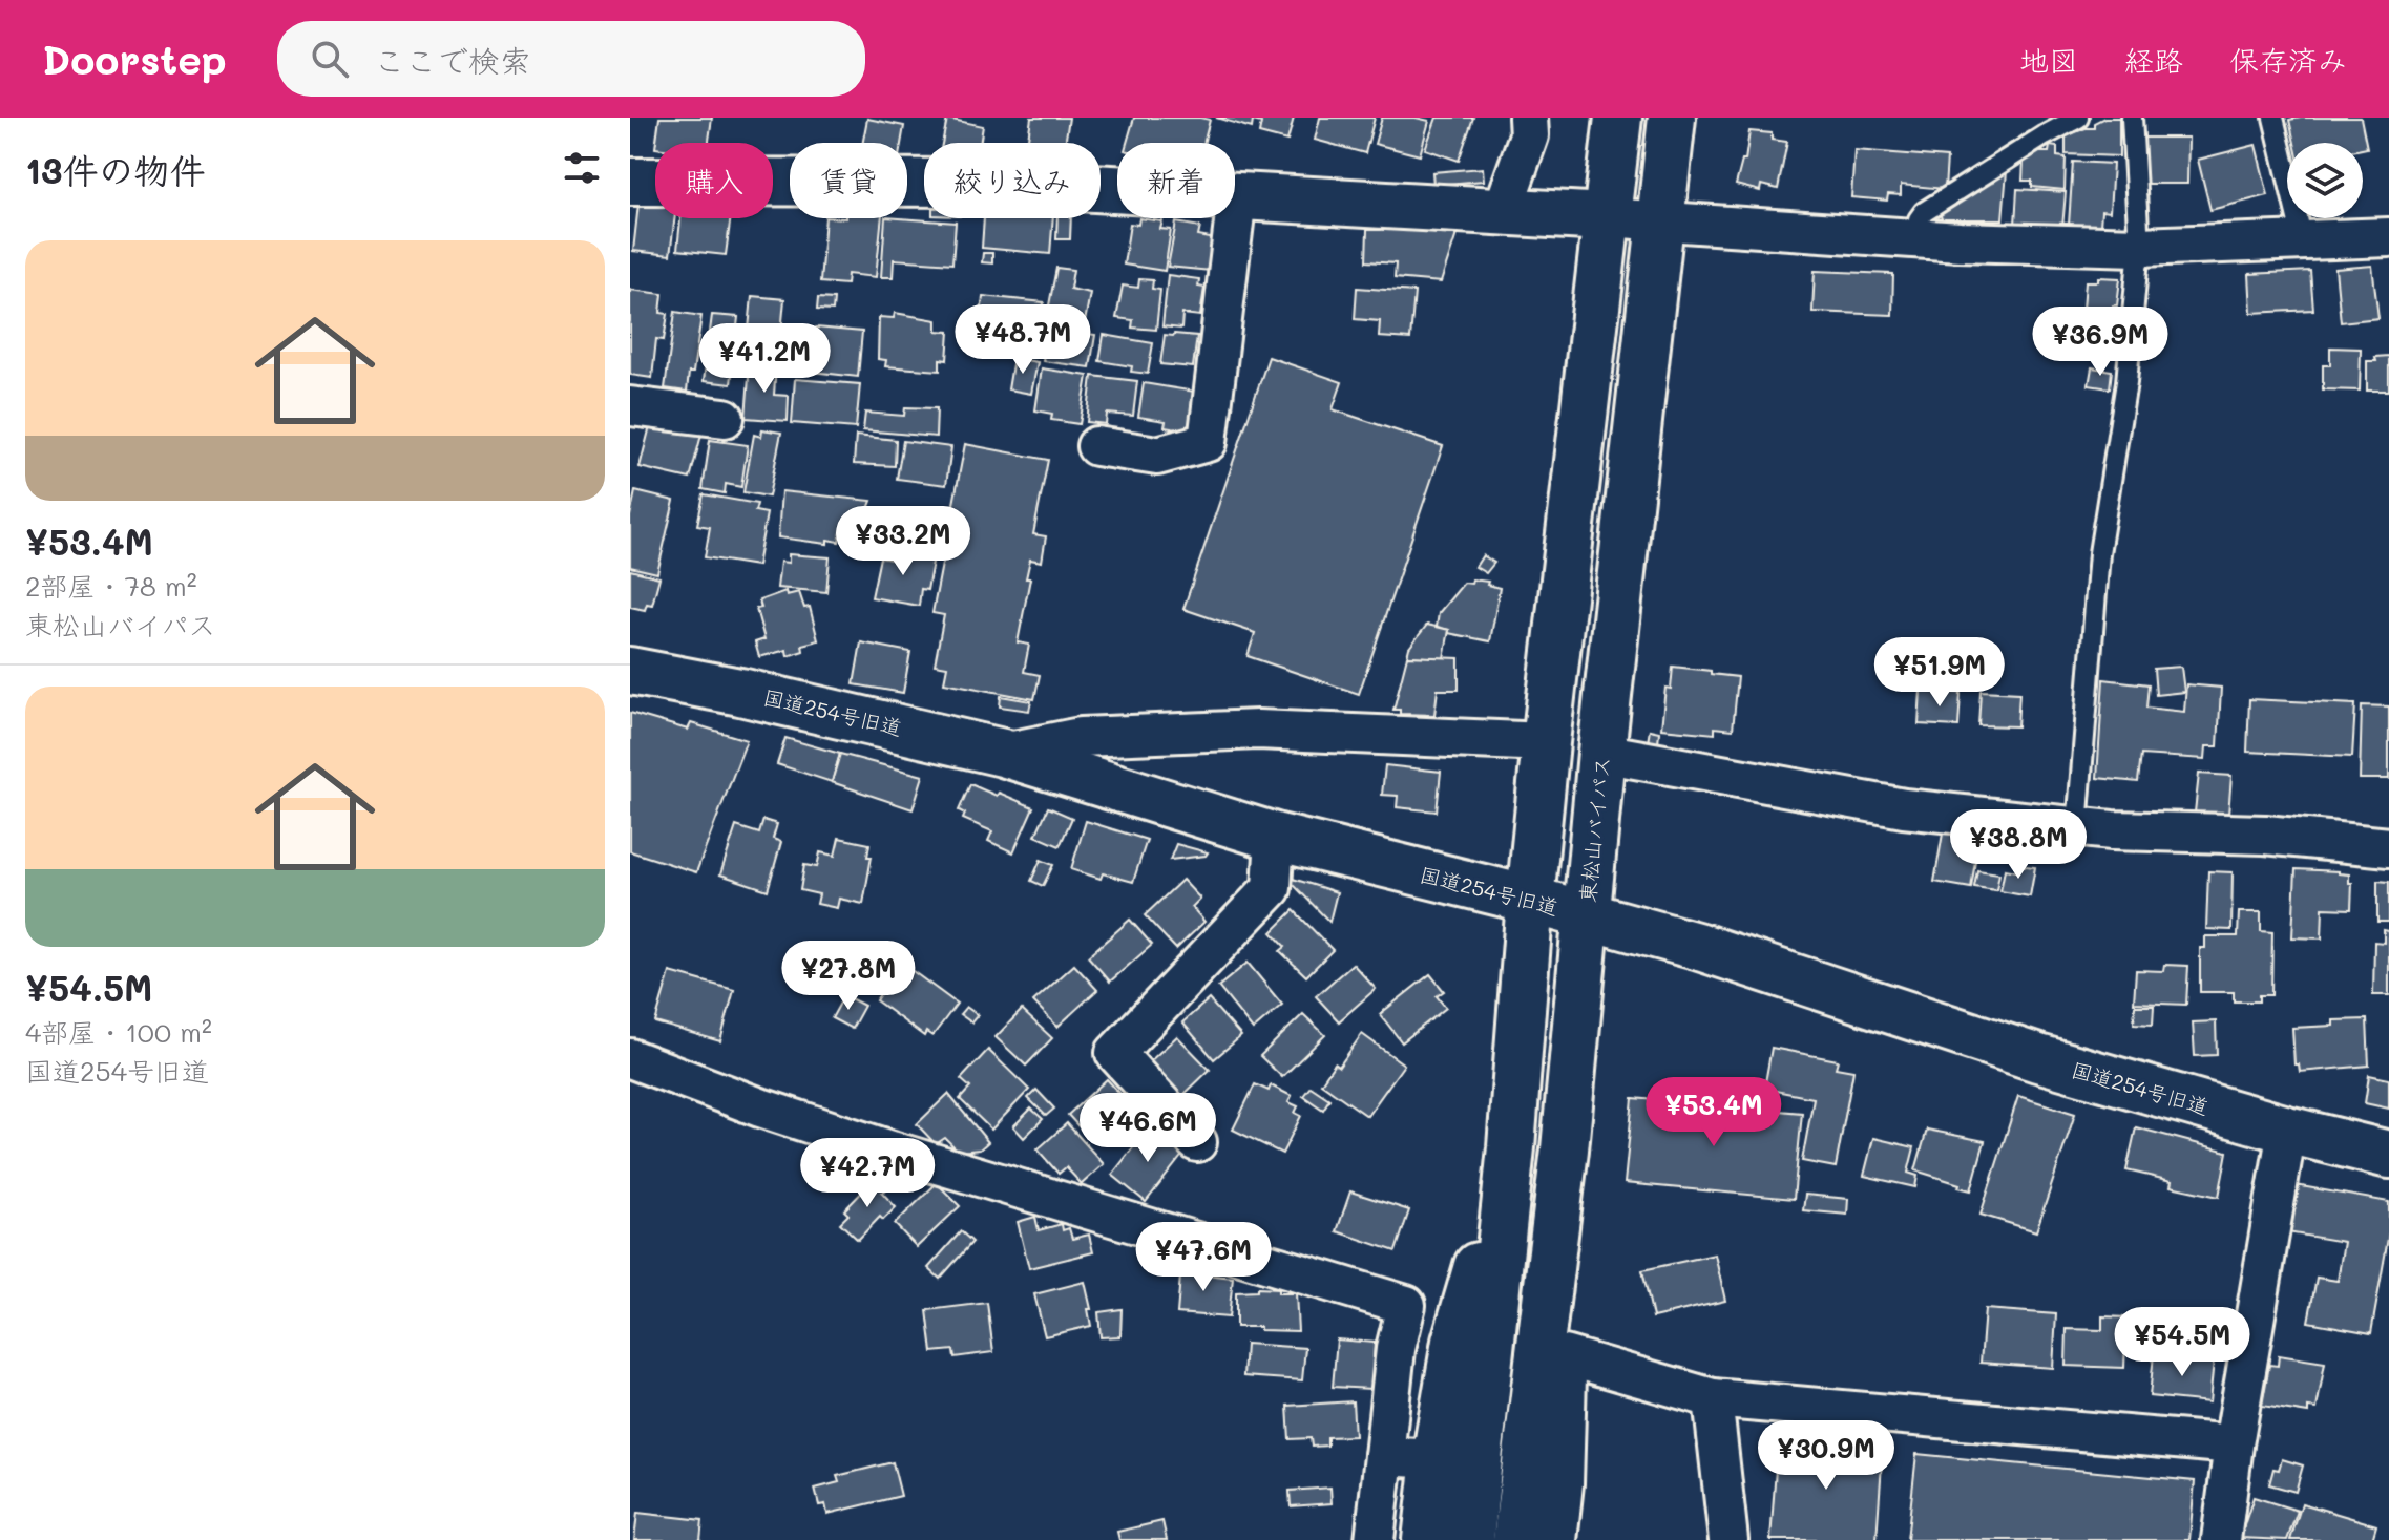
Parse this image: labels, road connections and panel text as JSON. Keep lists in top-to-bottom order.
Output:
{
  "streets": {
    "main road": ["国道254号旧道", "東松山バイパス"]
  },
  "crossings": [
    ["国道254号旧道", "東松山バイパス"]
  ],
  "page": {
    "header": "Doorstep",
    "search": "ここで検索",
    "nav": ["地図", "経路", "保存済み"],
    "heading": "13件の物件",
    "chip": [
      "購入",
      "賃貸",
      "絞り込み",
      "新着"
    ],
    "list": [
      {
        "name": "¥53.4M",
        "note": "2部屋 · 78 m² · 東松山バイパス"
      },
      {
        "name": "¥54.5M",
        "note": "4部屋 · 100 m² · 国道254号旧道"
      }
    ],
    "price": [
      "¥48.7M",
      "¥36.9M",
      "¥41.2M",
      "¥33.2M",
      "¥51.9M",
      "¥38.8M",
      "¥27.8M",
      "¥53.4M",
      "¥46.6M",
      "¥42.7M",
      "¥47.6M",
      "¥54.5M",
      "¥30.9M"
    ]
  }
}
